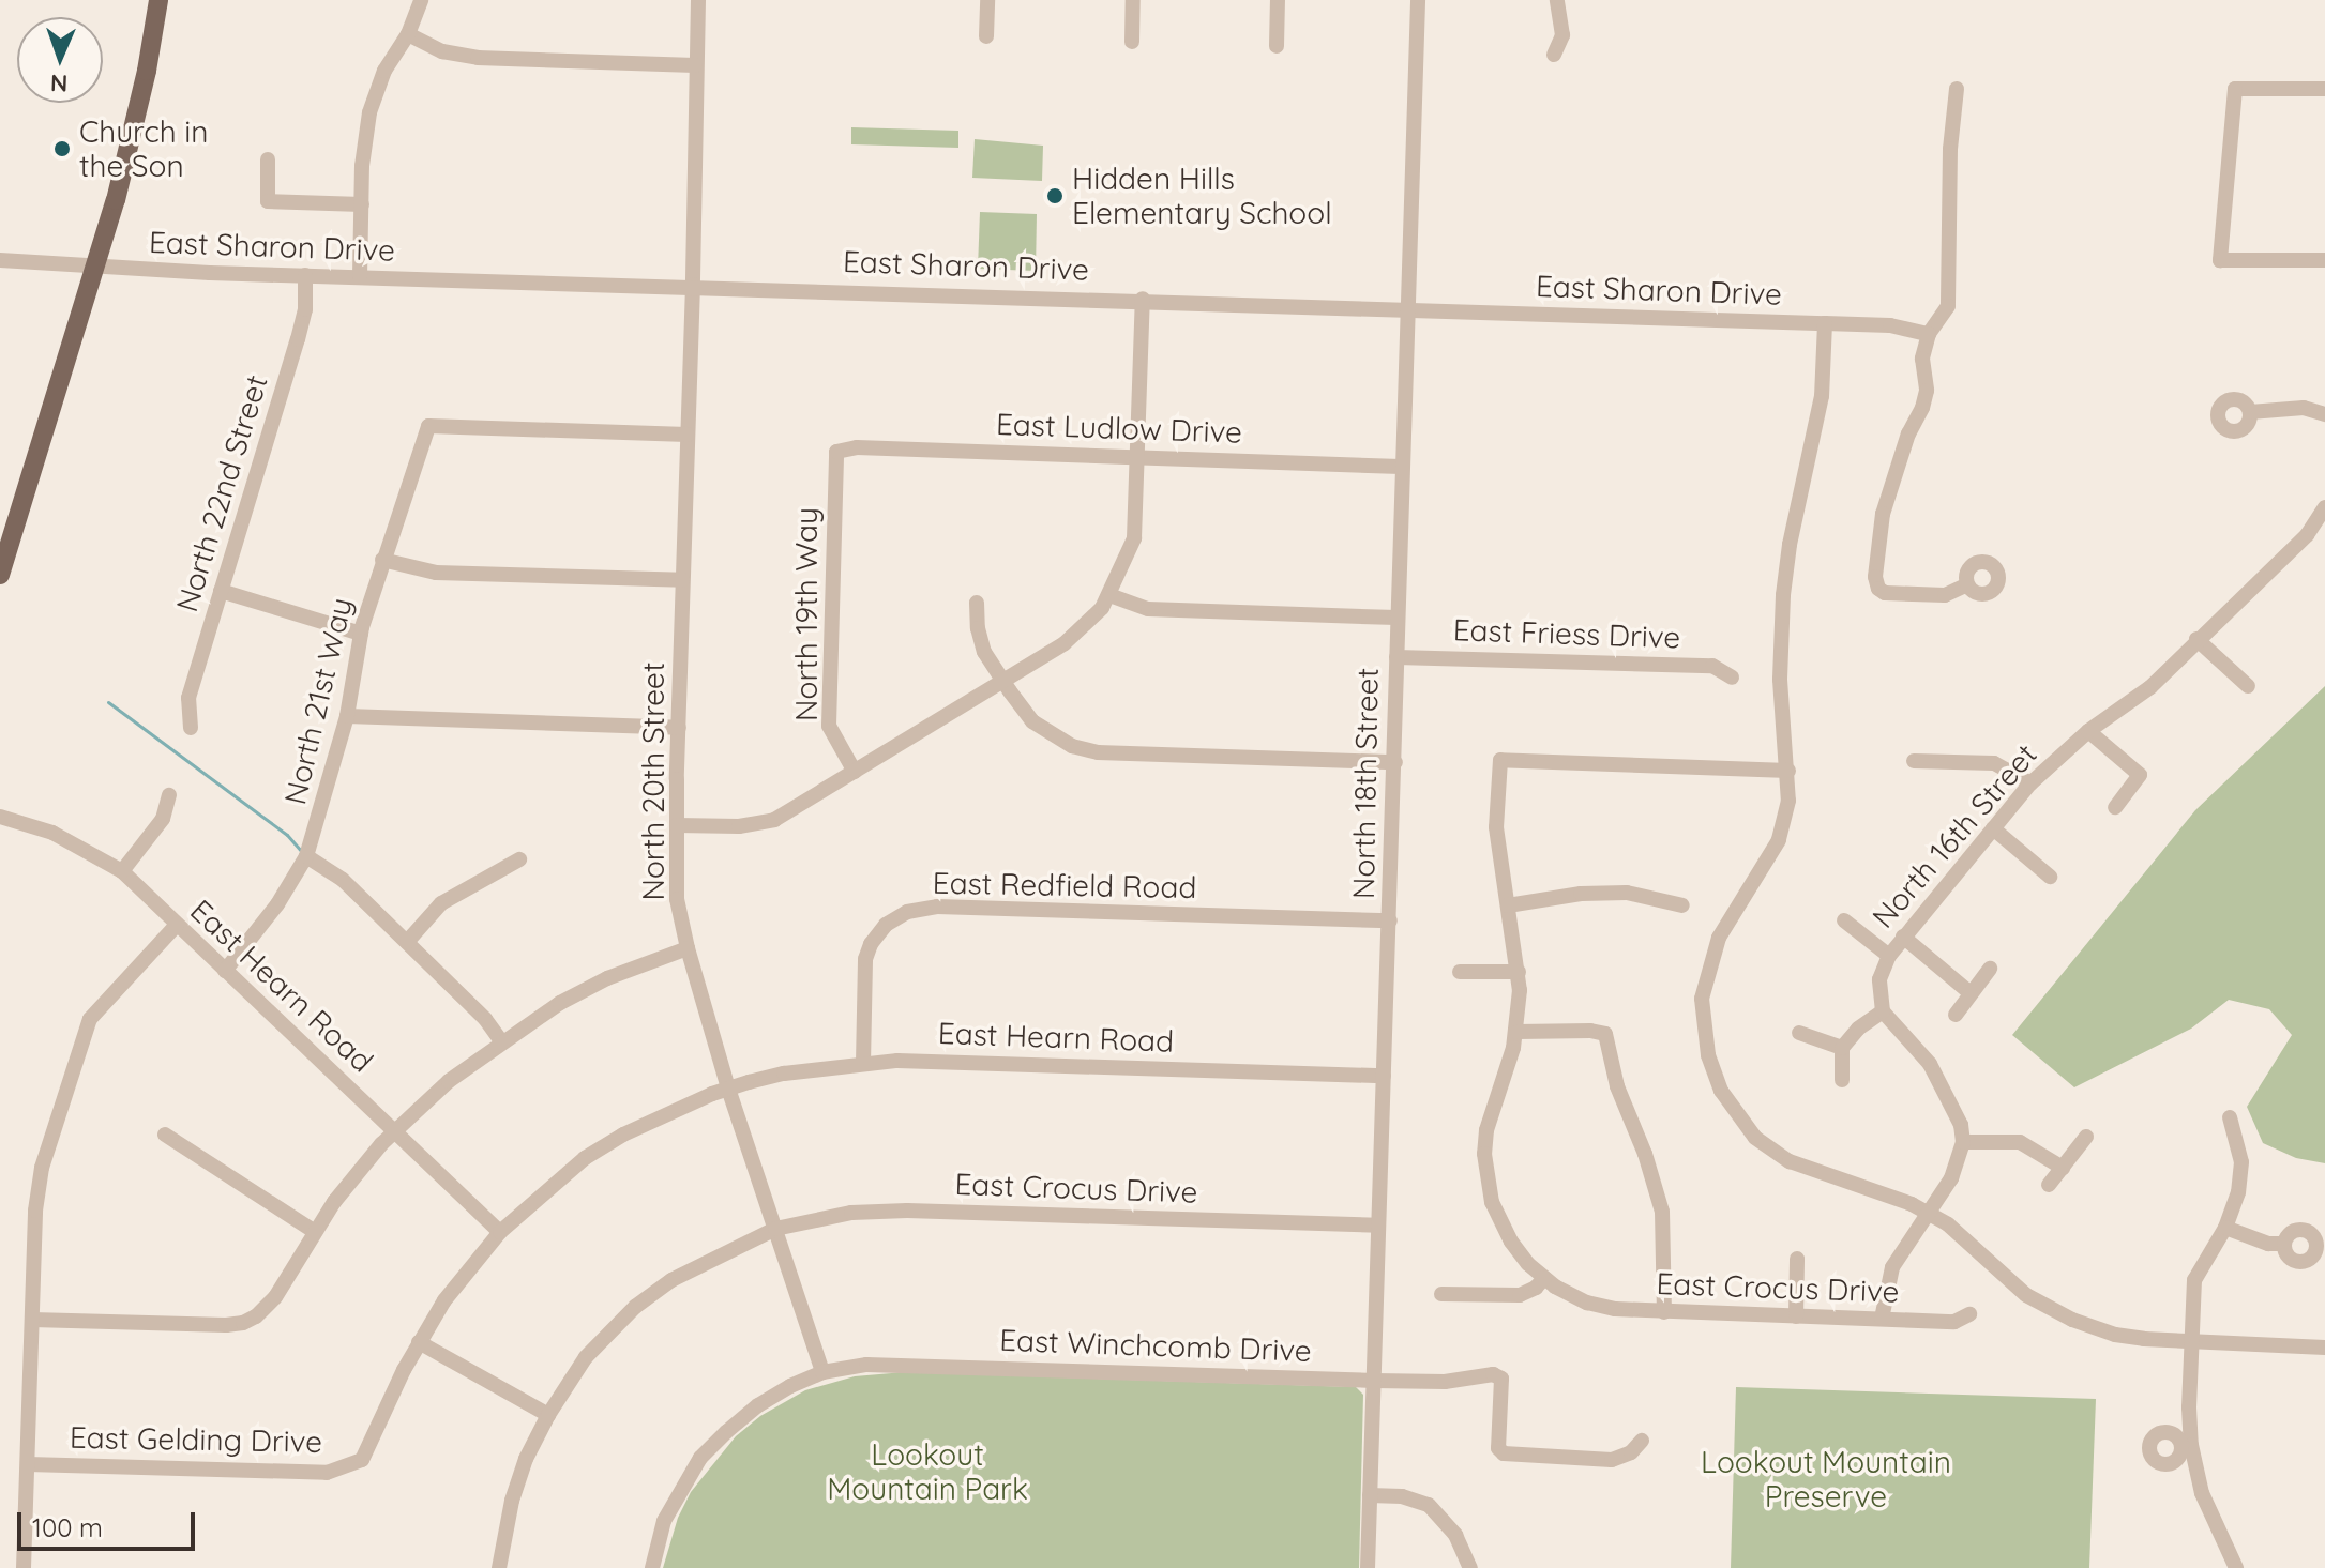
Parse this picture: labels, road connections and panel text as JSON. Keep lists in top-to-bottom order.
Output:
{
  "streets": {
    "street": [
      "East Sharon Drive",
      "East Ludlow Drive",
      "North 22nd Street",
      "North 19th Way",
      "East Friess Drive",
      "North 21st Way",
      "North 20th Street",
      "North 18th Street",
      "North 16th Street",
      "East Redfield Road",
      "East Hearn Road",
      "East Crocus Drive",
      "East Winchcomb Drive",
      "East Gelding Drive"
    ]
  },
  "crossings": [
    ["East Sharon Drive", "North 22nd Street"],
    ["East Sharon Drive", "North 20th Street"],
    ["East Sharon Drive", "North 18th Street"],
    ["East Ludlow Drive", "North 19th Way"],
    ["East Ludlow Drive", "North 18th Street"],
    ["East Friess Drive", "North 18th Street"],
    ["North 21st Way", "North 20th Street"],
    ["North 21st Way", "East Hearn Road"],
    ["North 20th Street", "East Hearn Road"],
    ["North 20th Street", "East Crocus Drive"],
    ["North 20th Street", "East Winchcomb Drive"],
    ["North 18th Street", "East Redfield Road"],
    ["North 18th Street", "East Hearn Road"],
    ["North 18th Street", "East Crocus Drive"],
    ["North 18th Street", "East Winchcomb Drive"],
    ["East Redfield Road", "East Hearn Road"],
    ["East Hearn Road", "East Gelding Drive"]
  ],
  "parks": ["Lookout Mountain Park", "Lookout Mountain Preserve"],
  "places": ["Church in the Son", "Hidden Hills Elementary School"],
  "scale_bar": "100 m",
  "north": "bottom"
}
